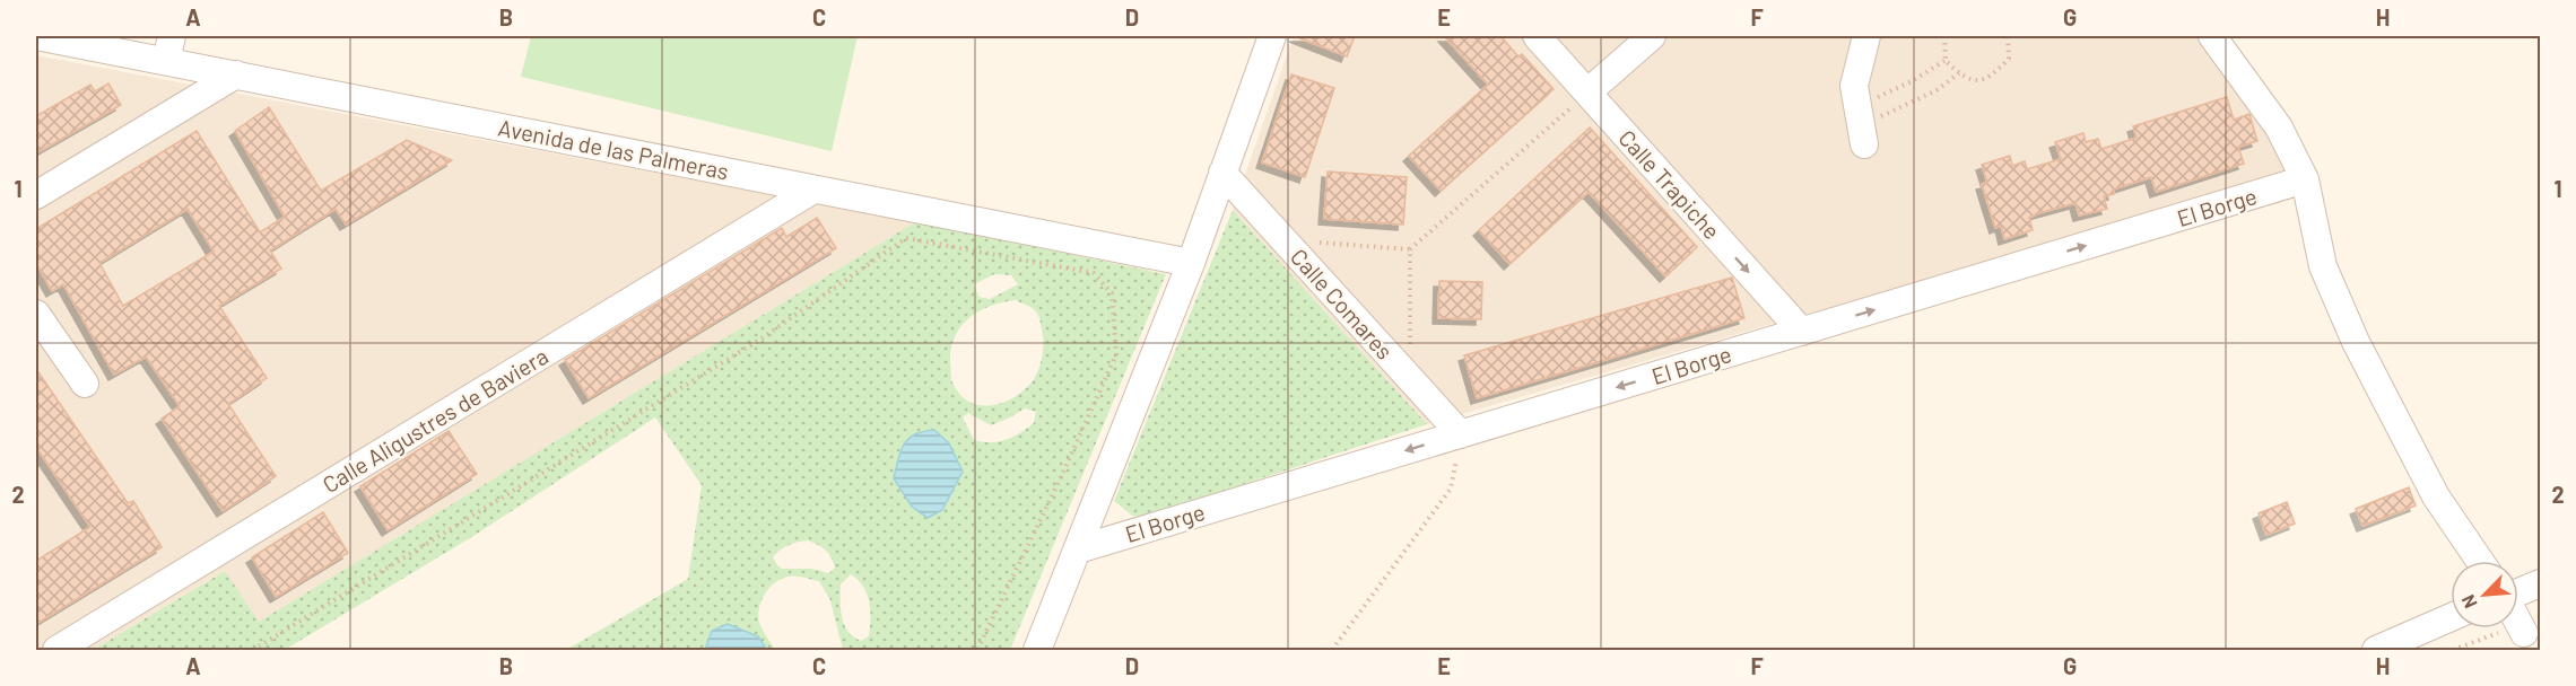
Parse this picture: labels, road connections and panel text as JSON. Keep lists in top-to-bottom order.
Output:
{
  "streets": {
    "street": [
      "Avenida de las Palmeras",
      "Calle Trapiche",
      "El Borge",
      "Calle Comares",
      "Calle Aligustres de Baviera"
    ]
  },
  "crossings": [
    ["Avenida de las Palmeras", "Calle Aligustres de Baviera"],
    ["Calle Trapiche", "El Borge"],
    ["El Borge", "Calle Comares"]
  ],
  "one_way": ["Calle Trapiche"],
  "north": "bottom left",
  "grid": {
    "columns": [
      "A",
      "B",
      "C",
      "D",
      "E",
      "F",
      "G",
      "H"
    ],
    "rows": ["1", "2"]
  }
}
